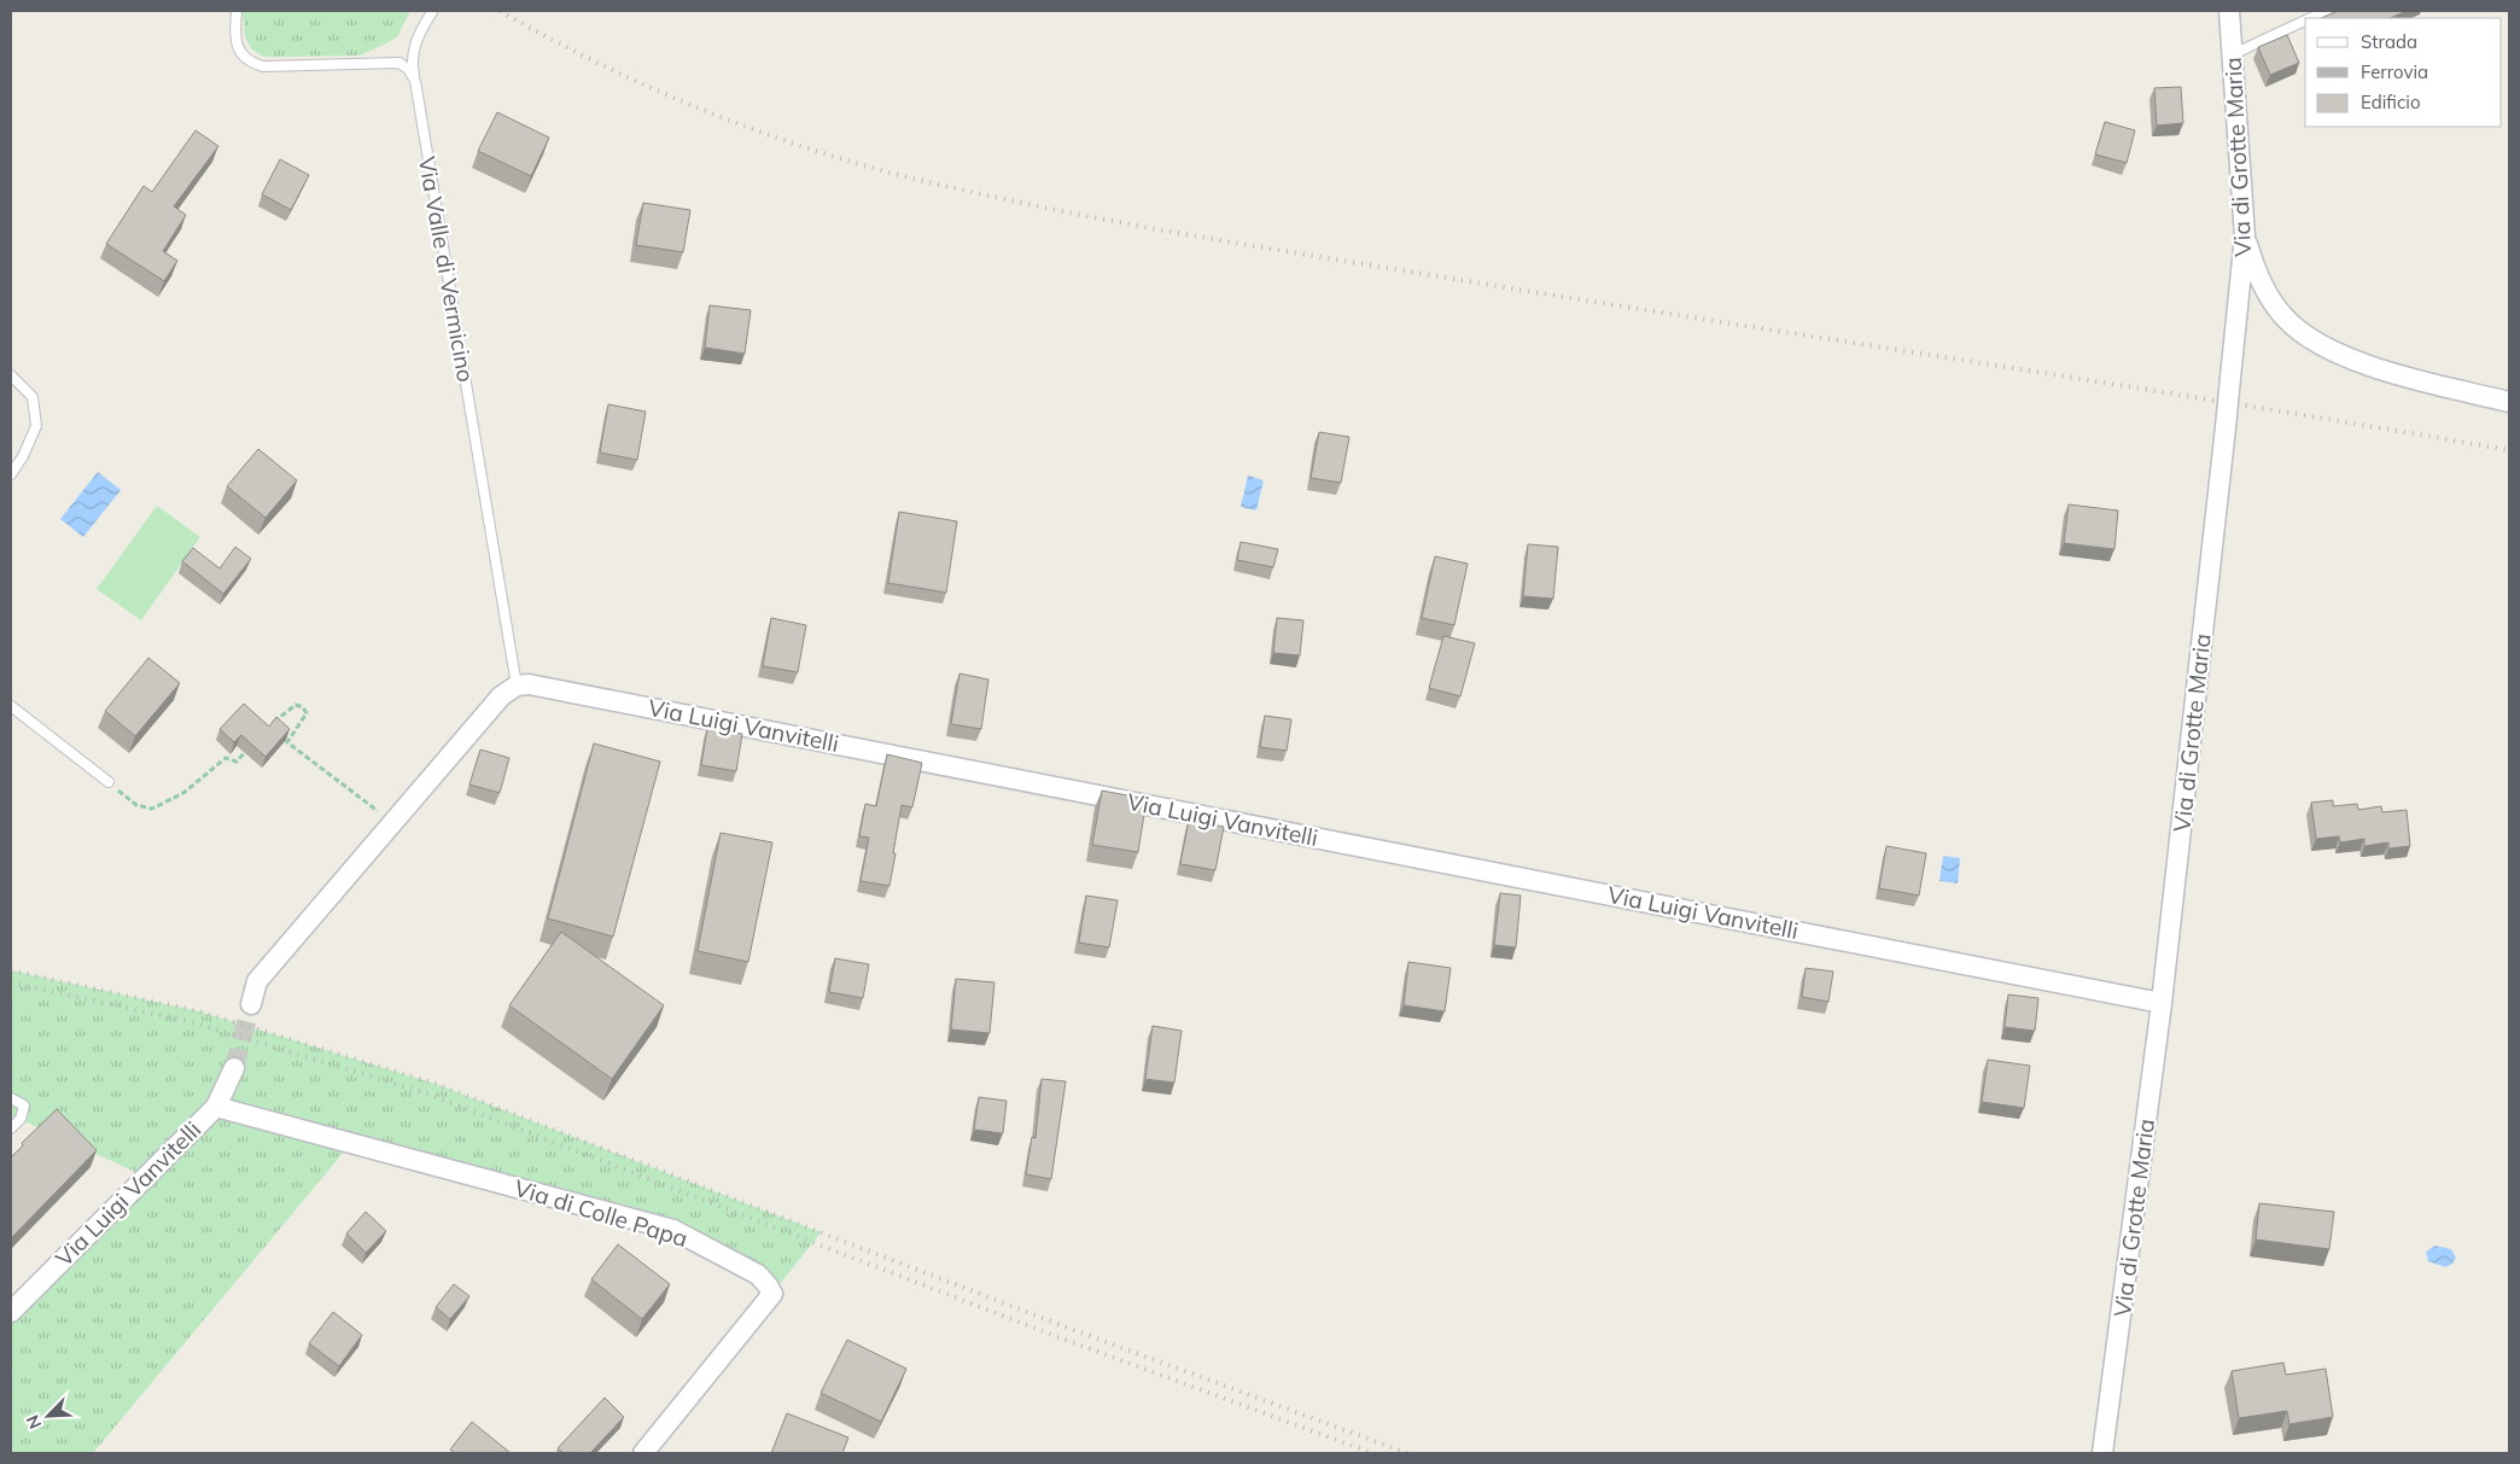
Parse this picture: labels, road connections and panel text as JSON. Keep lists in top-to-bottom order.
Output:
{
  "streets": {
    "street": ["Via di Grotte Maria", "Via Luigi Vanvitelli", "Via di Colle Papa"],
    "lane": ["Via Valle di Vermicino"]
  },
  "crossings": [
    ["Via di Grotte Maria", "Via Luigi Vanvitelli"],
    ["Via Valle di Vermicino", "Via Luigi Vanvitelli"],
    ["Via Luigi Vanvitelli", "Via di Colle Papa"]
  ],
  "legend": ["Strada", "Ferrovia", "Edificio"],
  "north": "bottom left"
}
